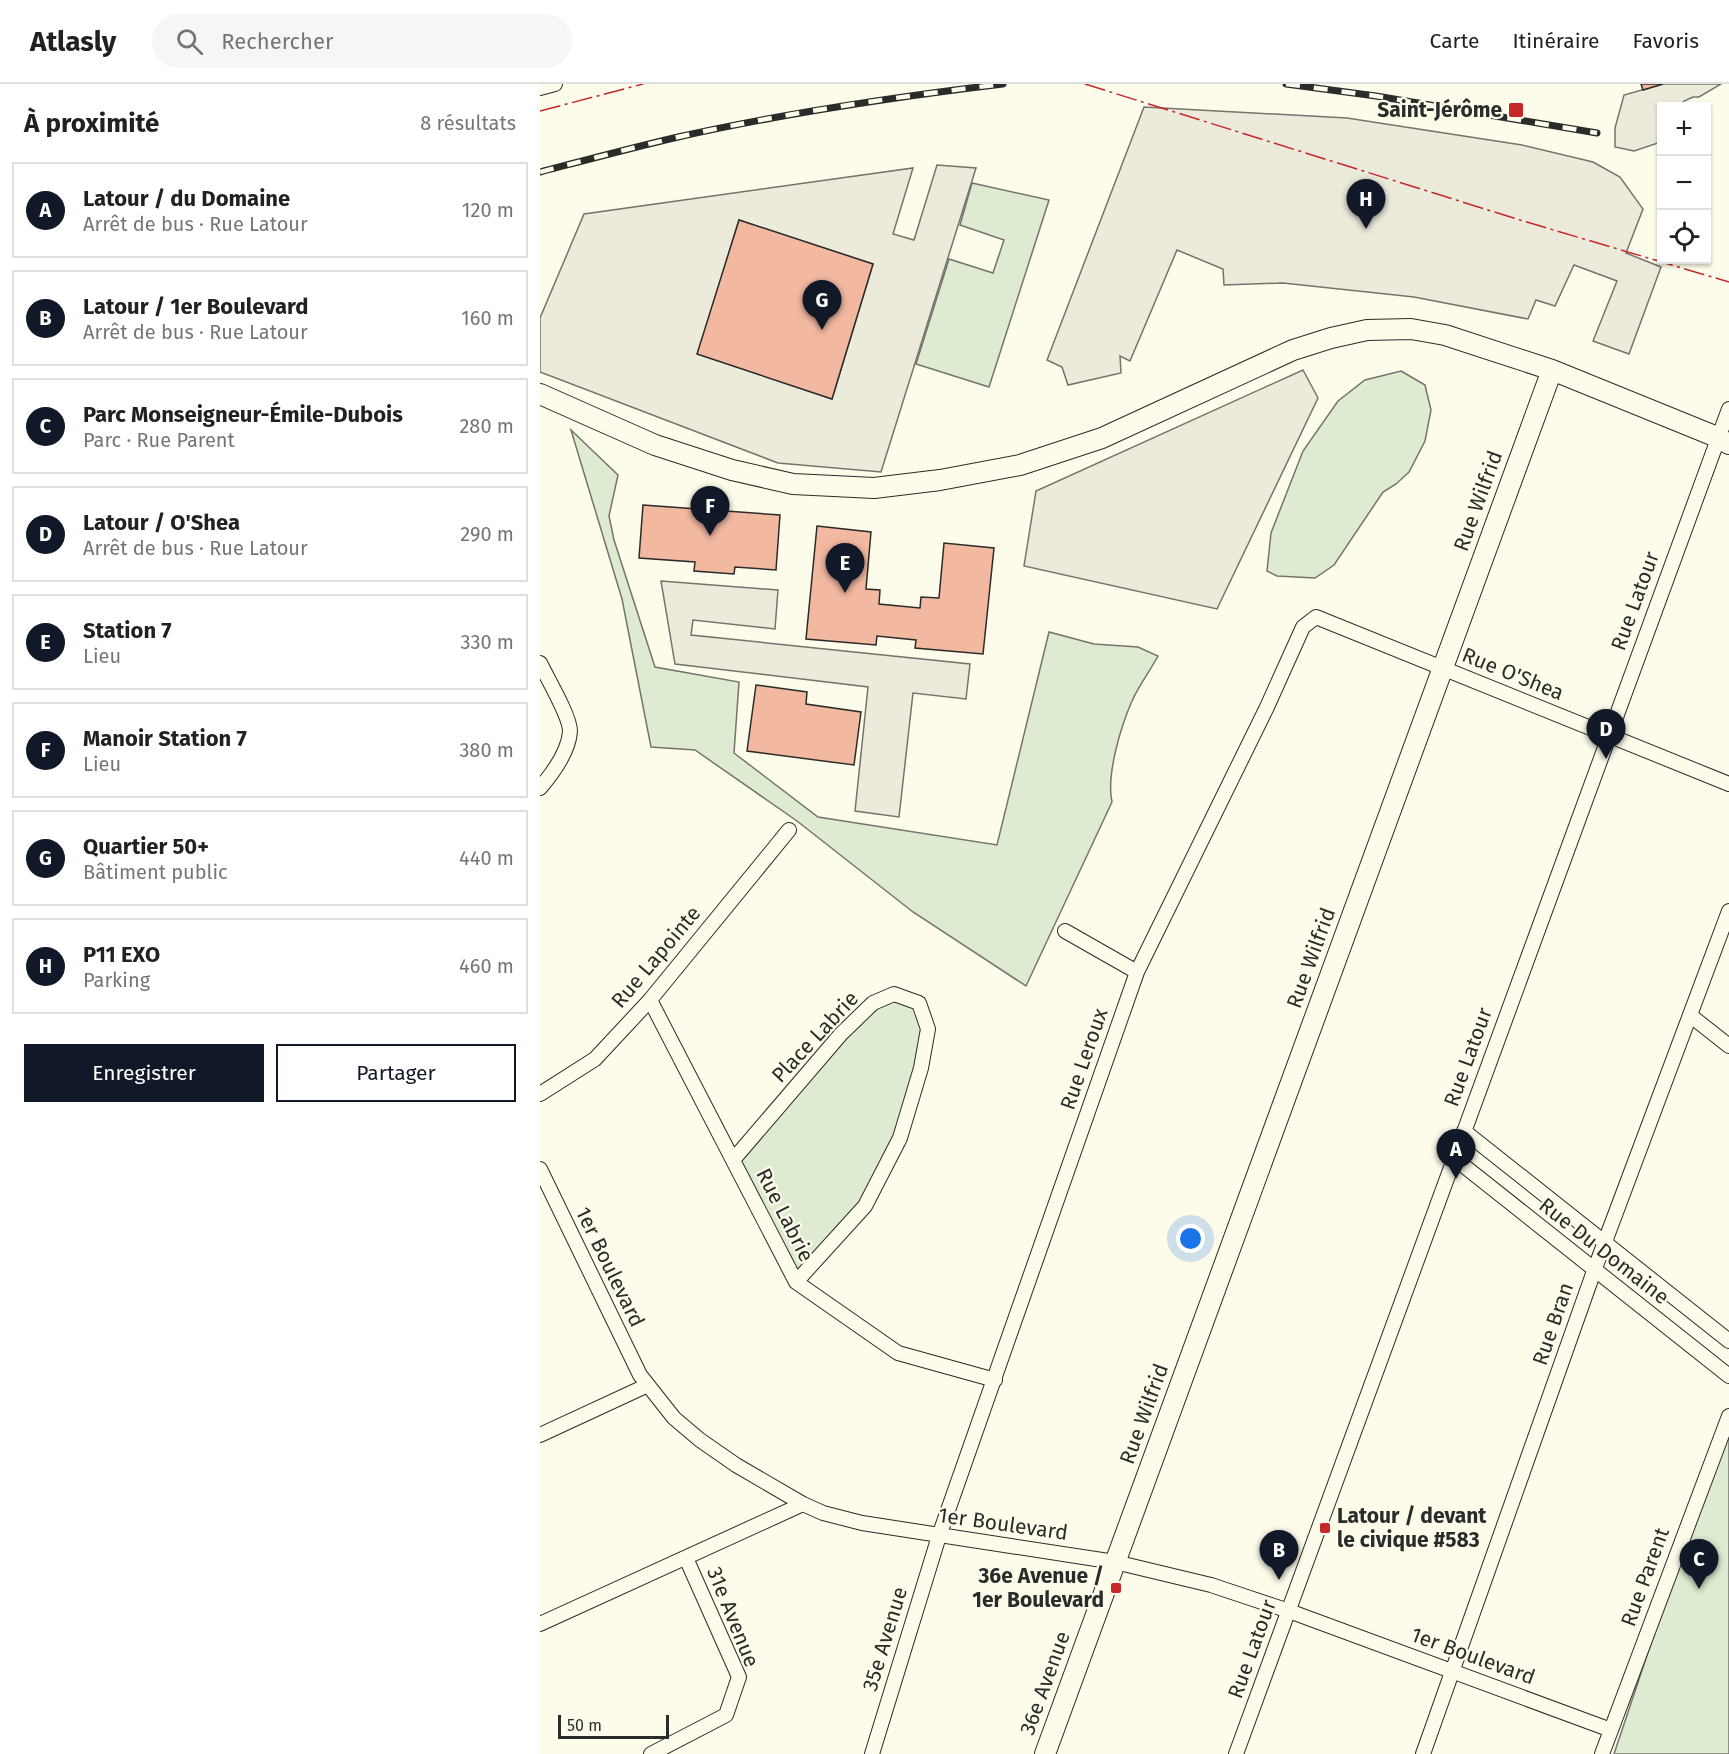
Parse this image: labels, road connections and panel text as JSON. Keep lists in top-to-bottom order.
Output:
{
  "streets": {
    "street": [
      "Rue Wilfrid",
      "Rue Latour",
      "Rue O'Shea",
      "Rue Lapointe",
      "Place Labrie",
      "Rue Leroux",
      "Rue Labrie",
      "Rue Du Domaine",
      "1er Boulevard",
      "Rue Bran",
      "Rue Parent",
      "31e Avenue",
      "35e Avenue",
      "36e Avenue"
    ]
  },
  "crossings": [
    ["Rue Wilfrid", "Rue O'Shea"],
    ["Rue Wilfrid", "1er Boulevard"],
    ["Rue Wilfrid", "36e Avenue"],
    ["Rue Latour", "Rue O'Shea"],
    ["Rue Latour", "Rue Du Domaine"],
    ["Rue Latour", "1er Boulevard"],
    ["Rue O'Shea", "Rue Leroux"],
    ["Rue Lapointe", "Rue Labrie"],
    ["Place Labrie", "Rue Labrie"],
    ["Rue Leroux", "Rue Labrie"],
    ["Rue Leroux", "1er Boulevard"],
    ["Rue Leroux", "35e Avenue"],
    ["Rue Du Domaine", "Rue Bran"],
    ["1er Boulevard", "Rue Bran"],
    ["1er Boulevard", "Rue Parent"],
    ["1er Boulevard", "31e Avenue"],
    ["1er Boulevard", "35e Avenue"],
    ["1er Boulevard", "36e Avenue"]
  ],
  "places": {
    "transit": ["Saint-Jérôme", "Latour / devant le civique #583", "36e Avenue / 1er Boulevard"]
  },
  "scale_bar": "50 m",
  "page": {
    "header": "Atlasly",
    "search": "Rechercher",
    "nav": ["Carte", "Itinéraire", "Favoris"],
    "heading": ["À proximité", "8 résultats"],
    "map_buttons": ["+", "−"],
    "list": [
      {
        "mark": "A",
        "name": "Latour / du Domaine",
        "note": "Arrêt de bus · Rue Latour",
        "value": "120 m"
      },
      {
        "mark": "B",
        "name": "Latour / 1er Boulevard",
        "note": "Arrêt de bus · Rue Latour",
        "value": "160 m"
      },
      {
        "mark": "C",
        "name": "Parc Monseigneur-Émile-Dubois",
        "note": "Parc · Rue Parent",
        "value": "280 m"
      },
      {
        "mark": "D",
        "name": "Latour / O'Shea",
        "note": "Arrêt de bus · Rue Latour",
        "value": "290 m"
      },
      {
        "mark": "E",
        "name": "Station 7",
        "note": "Lieu",
        "value": "330 m"
      },
      {
        "mark": "F",
        "name": "Manoir Station 7",
        "note": "Lieu",
        "value": "380 m"
      },
      {
        "mark": "G",
        "name": "Quartier 50+",
        "note": "Bâtiment public",
        "value": "440 m"
      },
      {
        "mark": "H",
        "name": "P11 EXO",
        "note": "Parking",
        "value": "460 m"
      }
    ],
    "pins": [
      "H",
      "G",
      "F",
      "E",
      "D",
      "A",
      "B",
      "C"
    ],
    "buttons": ["Enregistrer", "Partager"],
    "scale": "50 m"
  }
}
